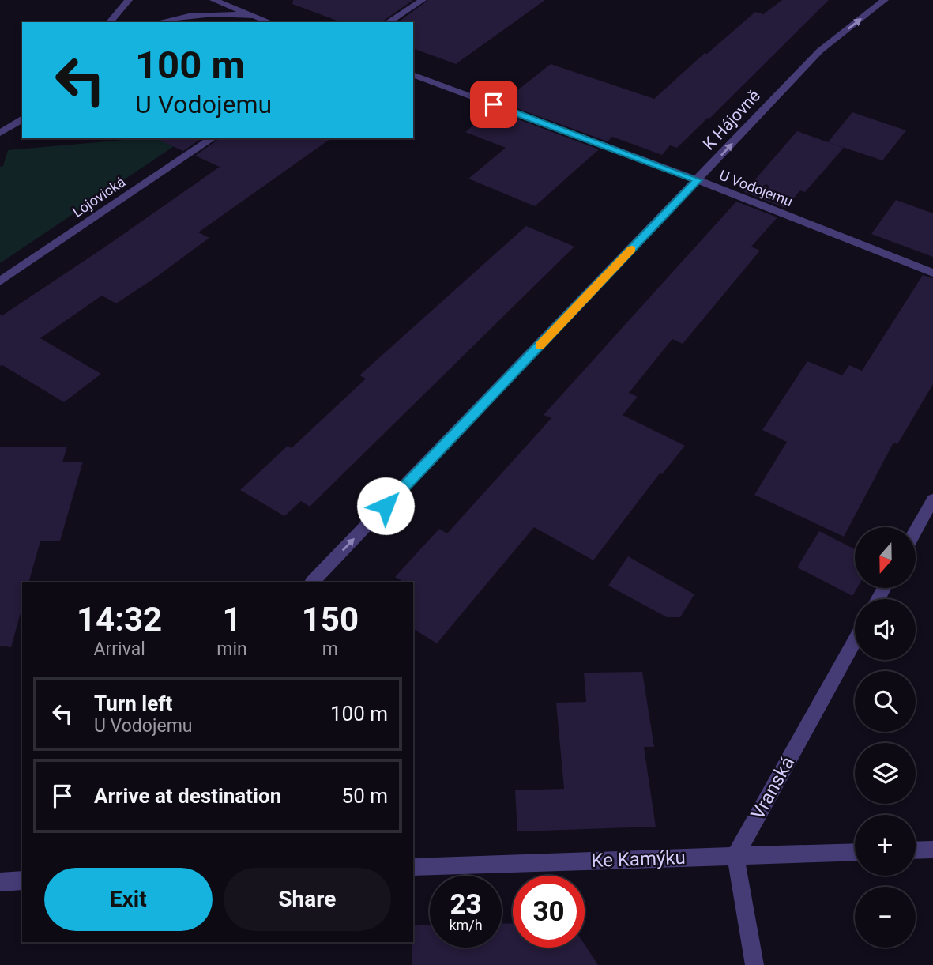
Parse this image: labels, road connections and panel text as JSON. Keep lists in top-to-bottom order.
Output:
{
  "streets": {
    "street": [
      "K Hájovně",
      "U Vodojemu",
      "Lojovická",
      "Vranská",
      "Ke Kamýku"
    ]
  },
  "crossings": [
    ["K Hájovně", "U Vodojemu"],
    ["Vranská", "Ke Kamýku"]
  ],
  "one_way": ["K Hájovně"],
  "north": "bottom",
  "page": {
    "turn": ["100 m", "U Vodojemu"],
    "map_buttons": ["+", "−"],
    "eta": [
      "14:32",
      "Arrival",
      "1",
      "min",
      "150",
      "m"
    ],
    "list": [
      {
        "name": "Turn left",
        "note": "U Vodojemu",
        "value": "100 m"
      },
      {
        "name": "Arrive at destination",
        "value": "50 m"
      }
    ],
    "buttons": ["Exit", "Share"],
    "speed": "23 km/h",
    "limit": "30"
  }
}
